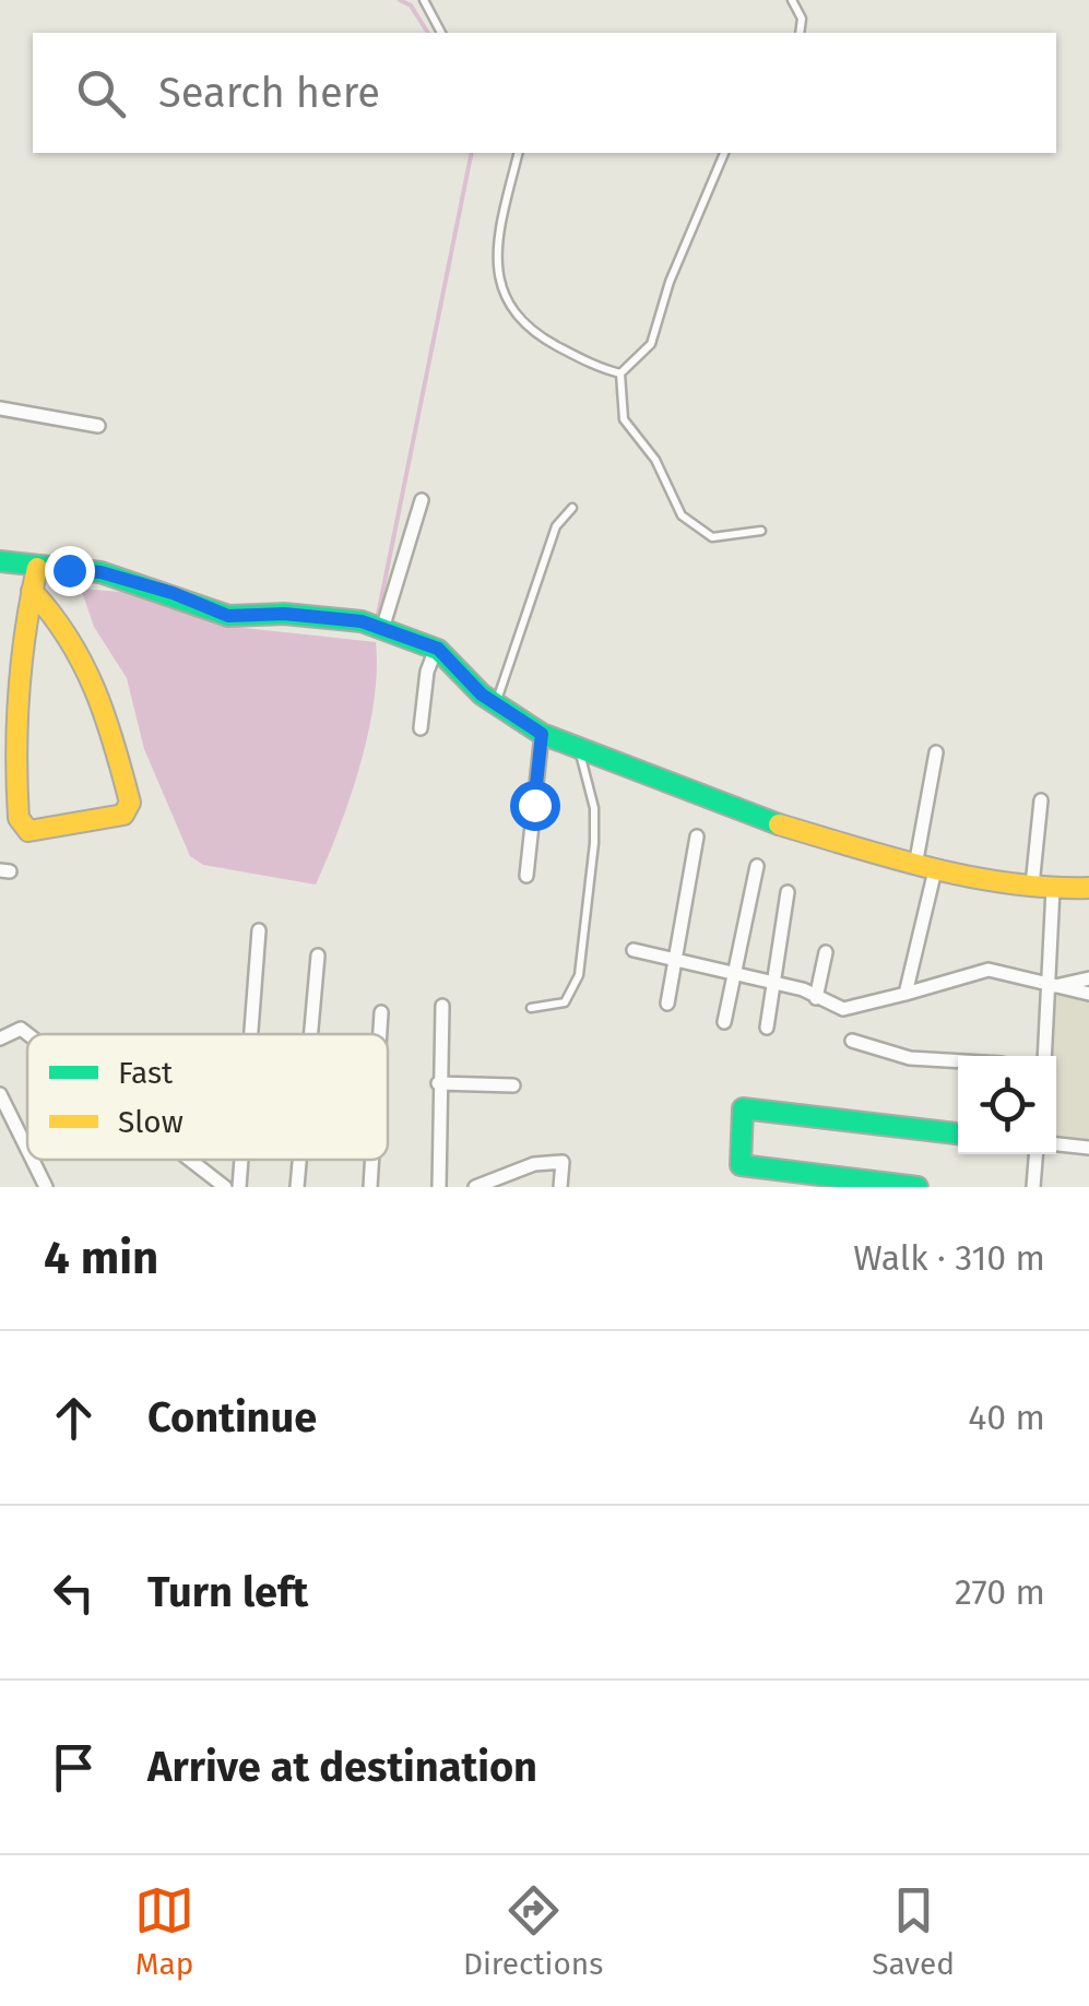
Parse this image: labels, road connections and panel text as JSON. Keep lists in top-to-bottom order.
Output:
{
  "legend": ["Fast", "Slow"],
  "page": {
    "search": "Search here",
    "heading": ["4 min", "Walk · 310 m"],
    "list": [
      ["Continue", "40 m"],
      ["Turn left", "270 m"],
      "Arrive at destination"
    ],
    "nav": ["Map", "Directions", "Saved"]
  }
}
